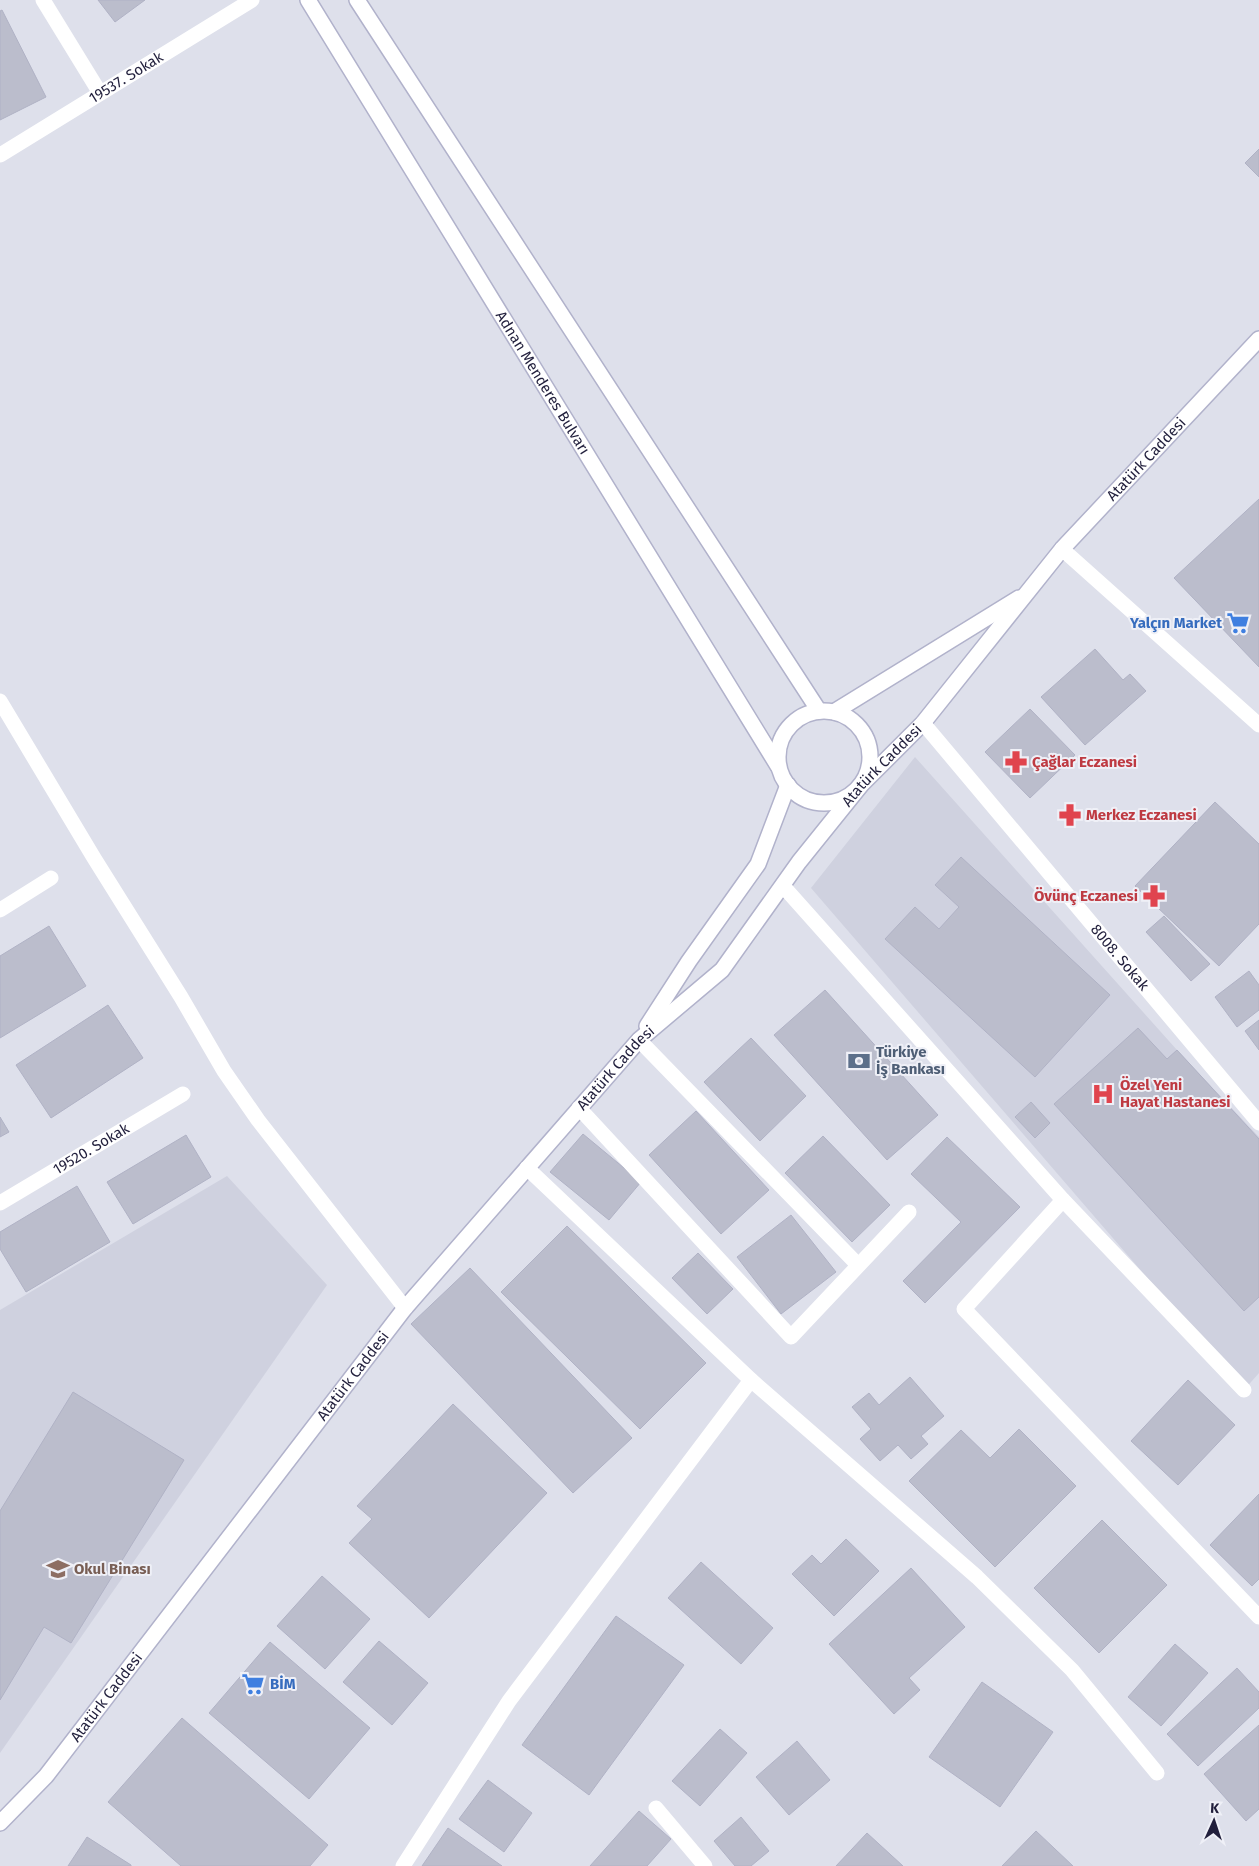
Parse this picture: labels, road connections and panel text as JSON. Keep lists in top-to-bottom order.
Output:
{
  "streets": {
    "street": [
      "19537. Sokak",
      "Adnan Menderes Bulvarı",
      "Atatürk Caddesi",
      "8008. Sokak",
      "19520. Sokak"
    ]
  },
  "crossings": [
    ["Adnan Menderes Bulvarı", "Atatürk Caddesi"],
    ["Atatürk Caddesi", "8008. Sokak"]
  ],
  "places": {
    "supermarket": ["Yalçın Market", "BİM"],
    "pharmacy": ["Çağlar Eczanesi", "Merkez Eczanesi", "Övünç Eczanesi"],
    "bank": ["Türkiye İş Bankası"],
    "hospital": ["Özel Yeni Hayat Hastanesi"],
    "school or university": ["Okul Binası"]
  },
  "north": "top"
}
